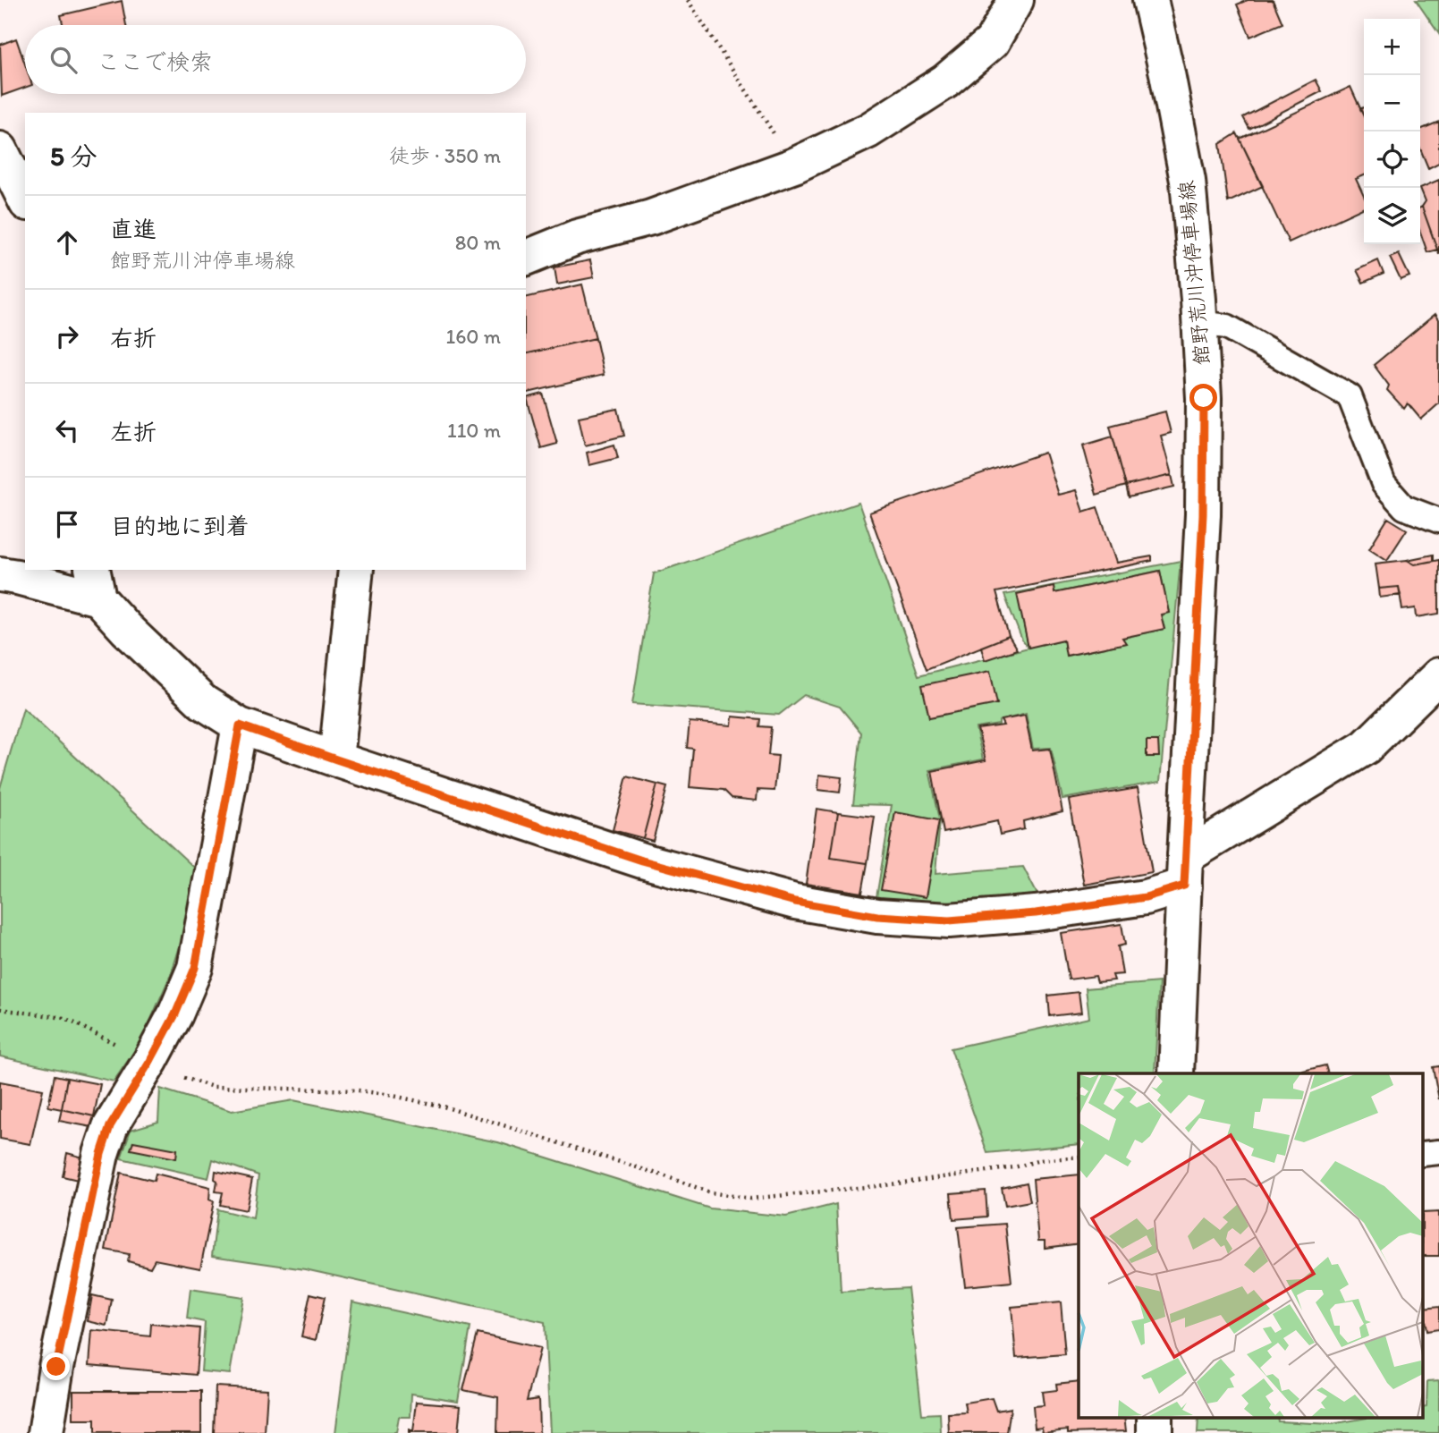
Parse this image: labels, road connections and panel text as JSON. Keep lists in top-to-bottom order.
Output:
{
  "streets": {
    "street": ["館野荒川沖停車場線"]
  },
  "page": {
    "map_buttons": ["+", "−"],
    "search": "ここで検索",
    "heading": ["5 分", "徒歩 · 350 m"],
    "list": [
      ["直進", "館野荒川沖停車場線", "80 m"],
      ["右折", "160 m"],
      ["左折", "110 m"],
      "目的地に到着"
    ]
  }
}
